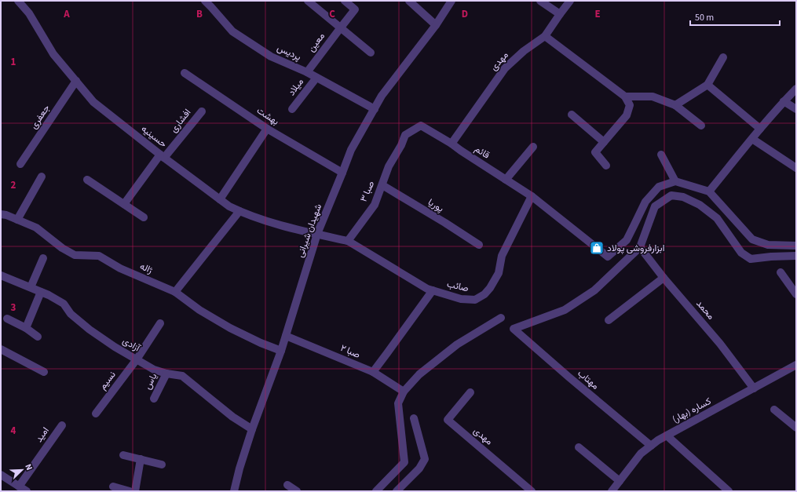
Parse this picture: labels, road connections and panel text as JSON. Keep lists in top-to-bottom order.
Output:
{
  "streets": {
    "street": [
      "معین",
      "پردیس",
      "مهدی",
      "میلاد",
      "بهشت",
      "جعفری",
      "افشاری",
      "حسینیه",
      "قائم",
      "صبا ۳",
      "پوریا",
      "شهیدان شیرانی",
      "ژاله",
      "صائب",
      "محمد",
      "آزادی",
      "صبا ۲",
      "مهتاب",
      "نسیم",
      "یاس",
      "کساره (بهار)",
      "امید"
    ]
  },
  "crossings": [
    ["معین", "پردیس"],
    ["پردیس", "میلاد"],
    ["پردیس", "شهیدان شیرانی"],
    ["مهدی", "قائم"],
    ["بهشت", "شهیدان شیرانی"],
    ["جعفری", "حسینیه"],
    ["افشاری", "حسینیه"],
    ["حسینیه", "شهیدان شیرانی"],
    ["قائم", "صبا ۳"],
    ["قائم", "صائب"],
    ["صبا ۳", "پوریا"],
    ["صبا ۳", "صائب"],
    ["شهیدان شیرانی", "ژاله"],
    ["شهیدان شیرانی", "آزادی"],
    ["شهیدان شیرانی", "صبا ۲"],
    ["محمد", "مهتاب"],
    ["محمد", "کساره (بهار)"],
    ["آزادی", "نسیم"],
    ["آزادی", "یاس"],
    ["مهتاب", "کساره (بهار)"]
  ],
  "places": {
    "shop": ["ابزارفروشی پولاد"]
  },
  "scale_bar": "50 m",
  "north": "top right",
  "grid": {
    "columns": [
      "A",
      "B",
      "C",
      "D",
      "E"
    ],
    "rows": [
      "1",
      "2",
      "3",
      "4"
    ]
  }
}
